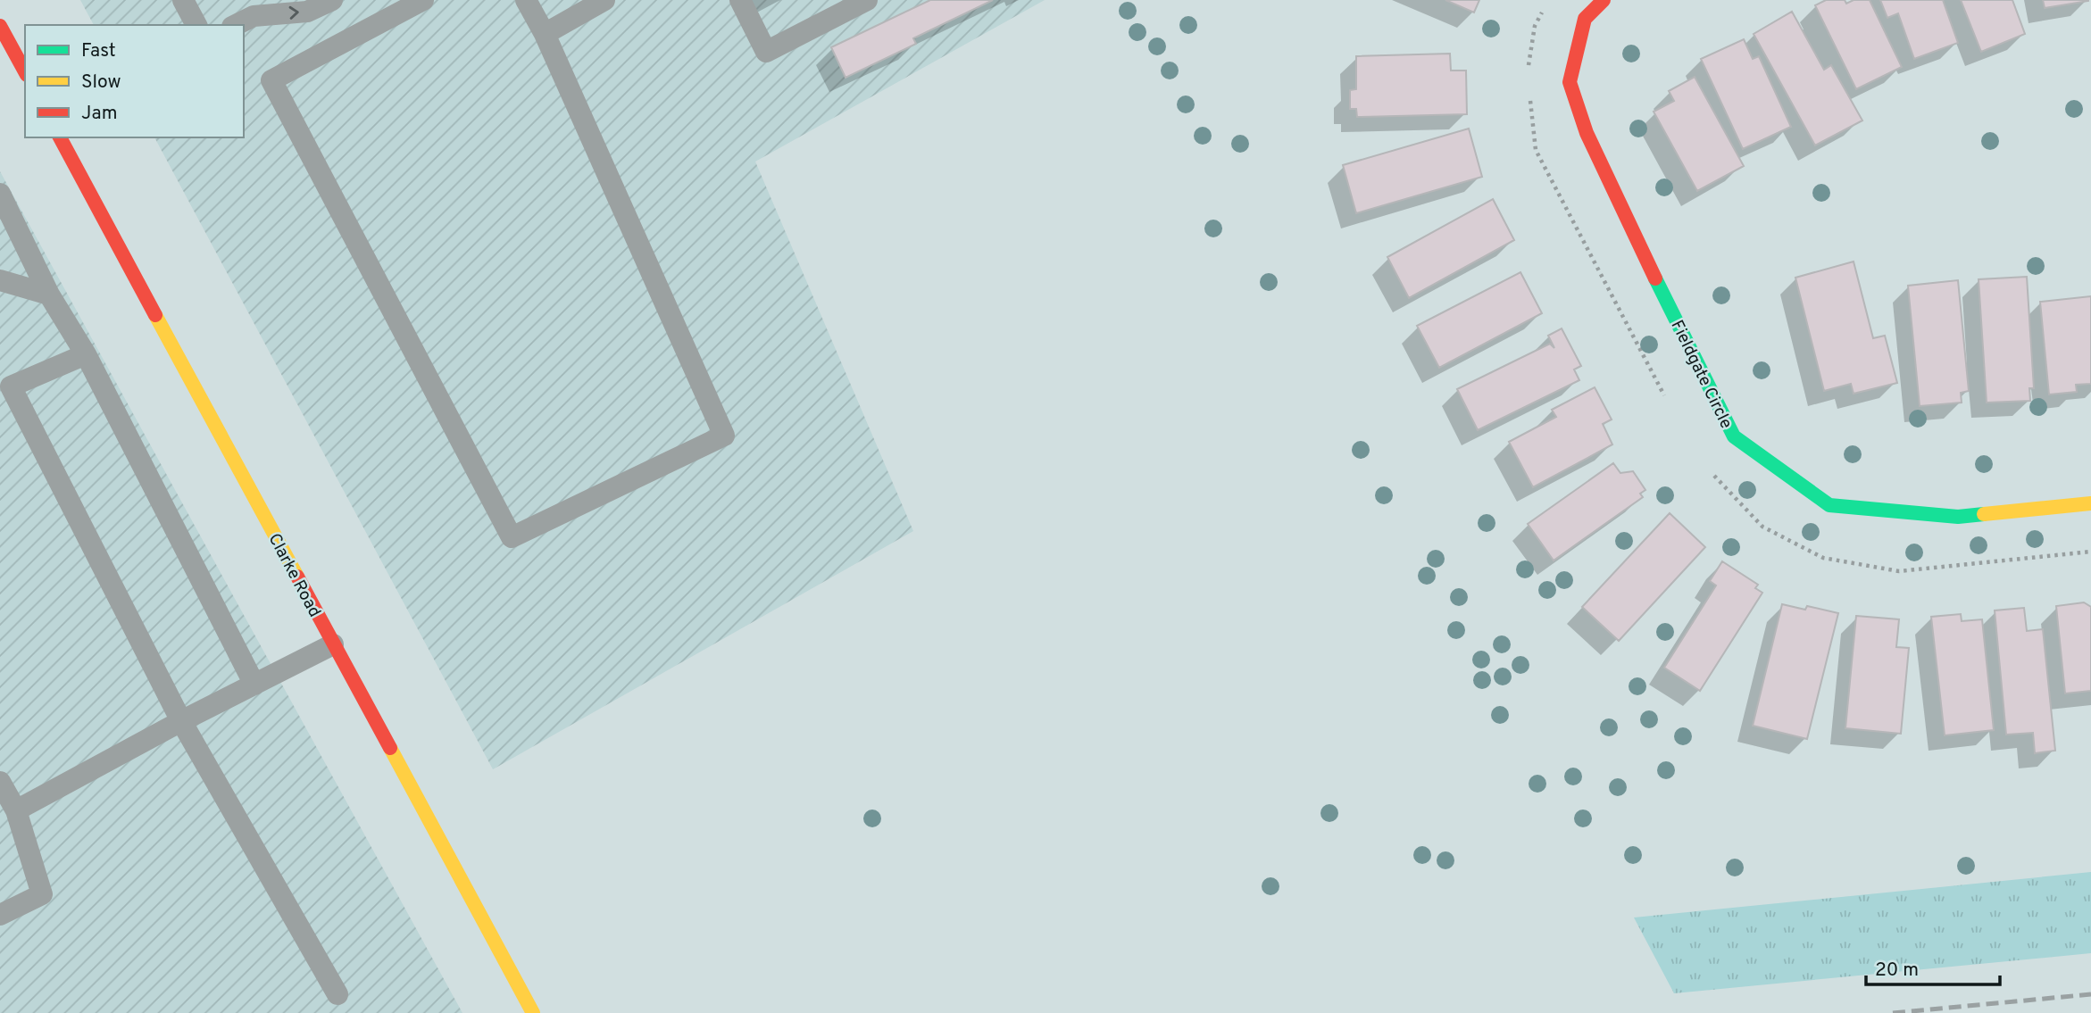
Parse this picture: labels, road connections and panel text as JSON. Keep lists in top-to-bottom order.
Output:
{
  "streets": {
    "main road": ["Fieldgate Circle", "Clarke Road"]
  },
  "legend": ["Fast", "Slow", "Jam"],
  "scale_bar": "20 m"
}
